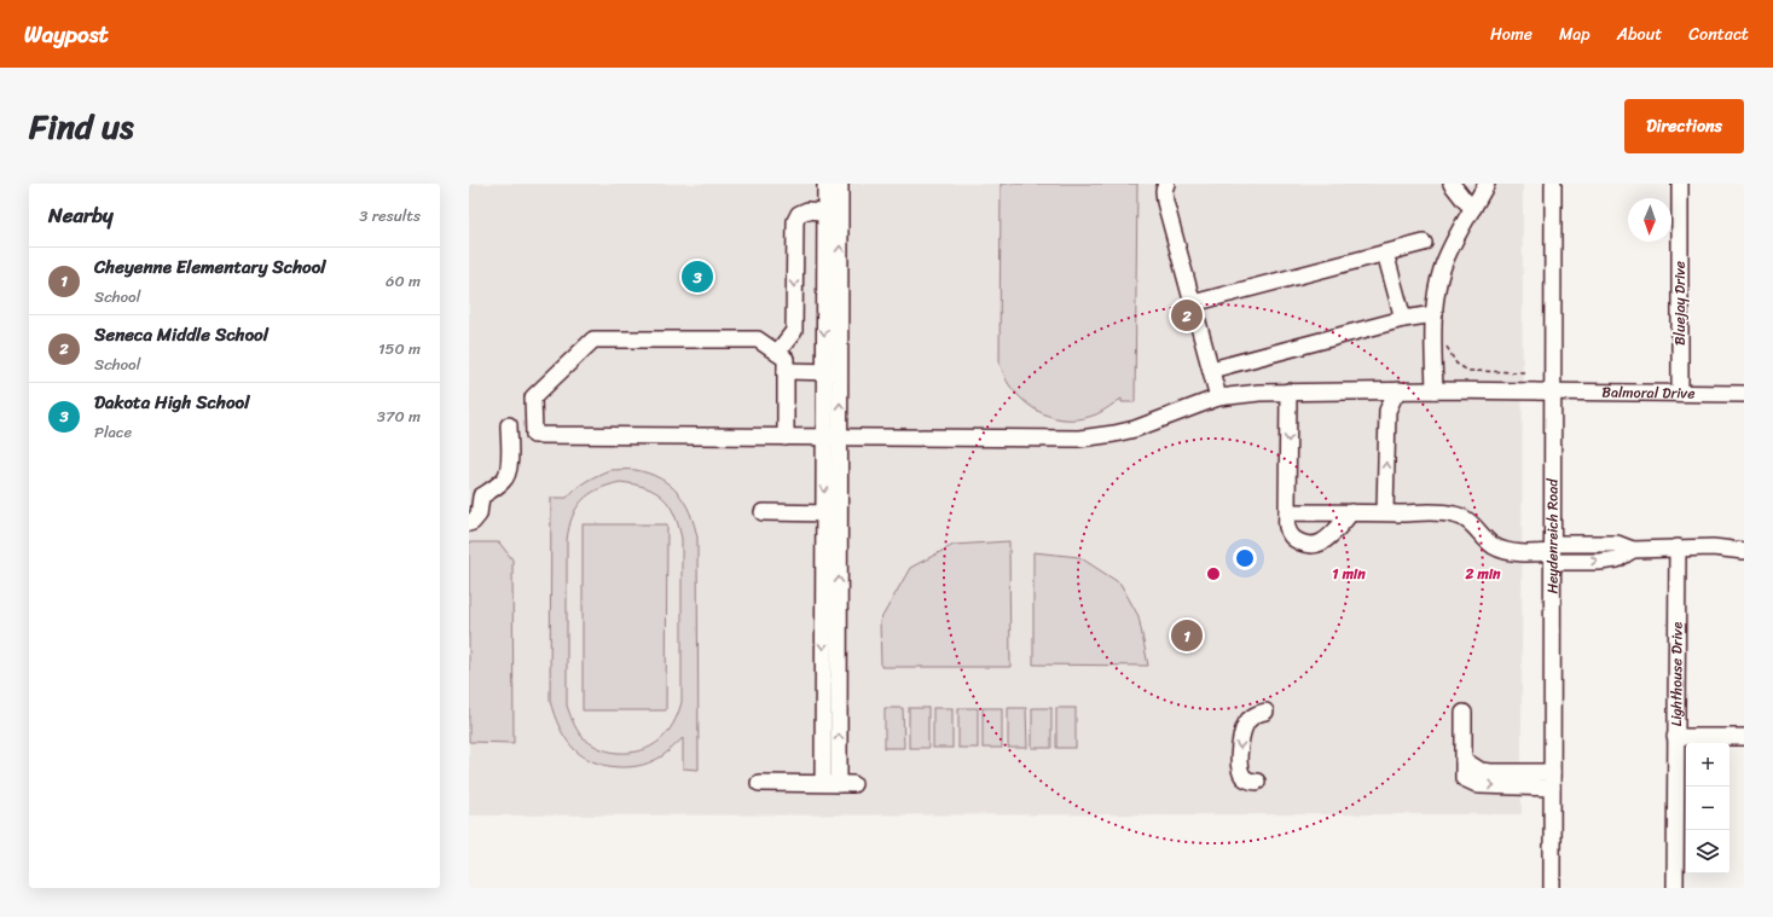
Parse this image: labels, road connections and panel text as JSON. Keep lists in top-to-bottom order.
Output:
{
  "streets": {
    "street": [
      "Bluejay Drive",
      "Balmoral Drive",
      "Heydenreich Road",
      "Lighthouse Drive"
    ]
  },
  "crossings": [
    ["Bluejay Drive", "Balmoral Drive"],
    ["Balmoral Drive", "Heydenreich Road"]
  ],
  "north": "bottom",
  "page": {
    "header": "Waypost",
    "nav": [
      "Home",
      "Map",
      "About",
      "Contact"
    ],
    "title": "Find us",
    "buttons": "Directions",
    "heading": ["Nearby", "3 results"],
    "list": [
      {
        "mark": "1",
        "name": "Cheyenne Elementary School",
        "note": "School",
        "value": "60 m"
      },
      {
        "mark": "2",
        "name": "Seneca Middle School",
        "note": "School",
        "value": "150 m"
      },
      {
        "mark": "3",
        "name": "Dakota High School",
        "note": "Place",
        "value": "370 m"
      }
    ],
    "pins": ["3", "2", "1"],
    "map_buttons": ["+", "−"]
  },
  "rings": ["1 min", "2 min"]
}
